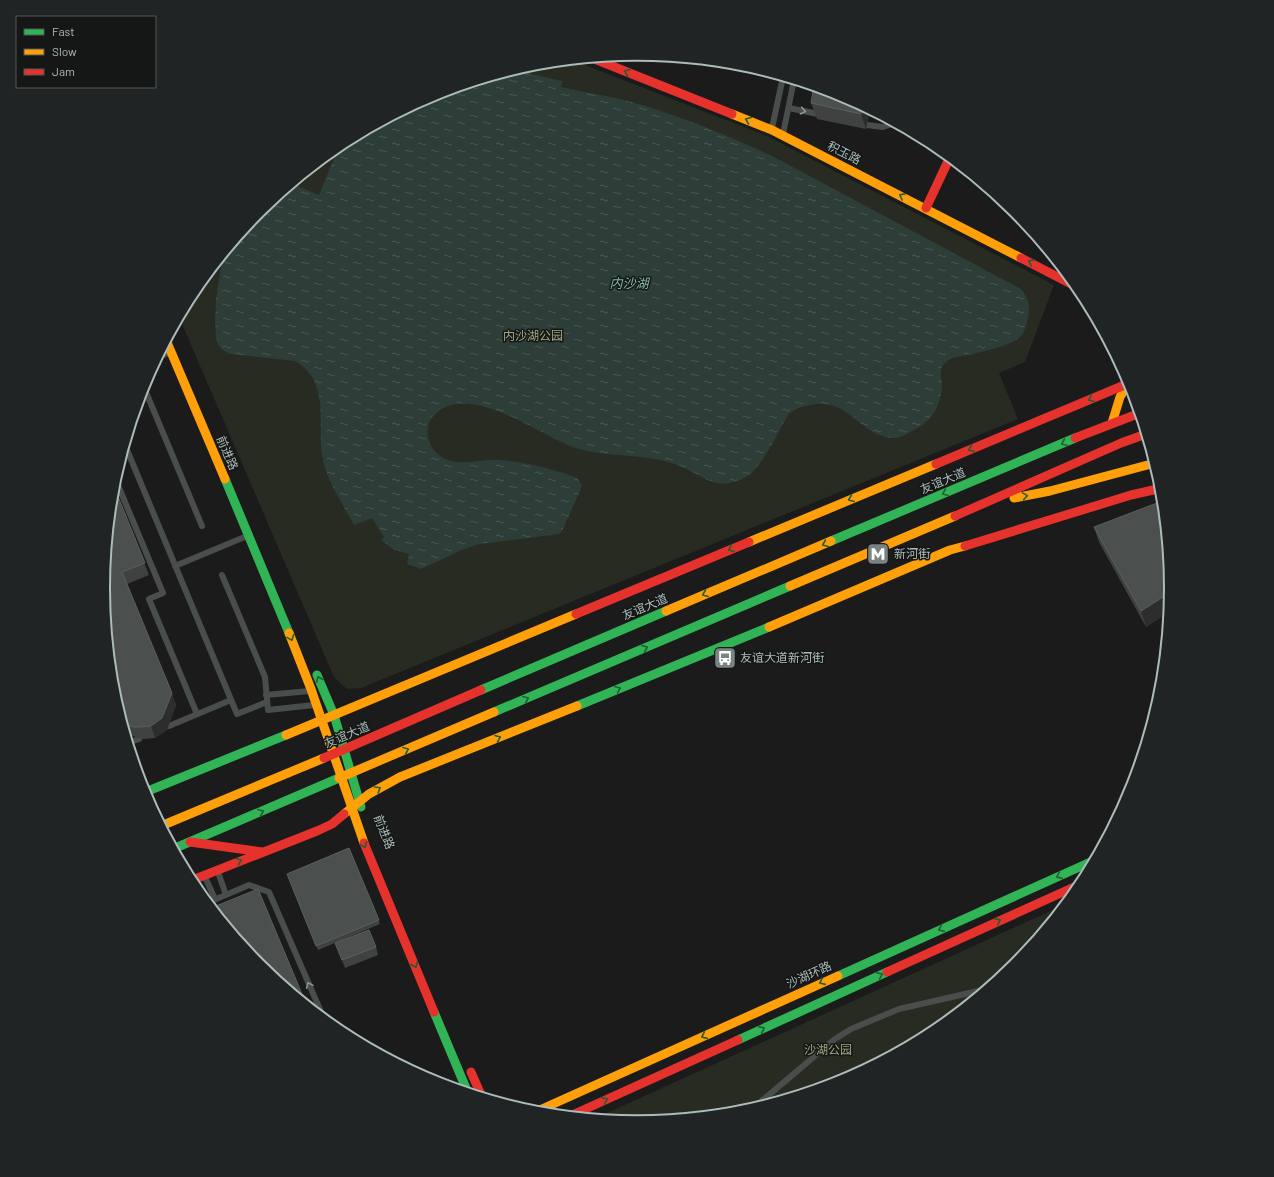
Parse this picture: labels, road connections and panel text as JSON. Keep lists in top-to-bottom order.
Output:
{
  "streets": {
    "main road": [
      "积玉路",
      "前进路",
      "友谊大道",
      "沙湖环路"
    ]
  },
  "crossings": [
    ["前进路", "友谊大道"]
  ],
  "one_way": ["积玉路"],
  "water": ["内沙湖"],
  "parks": ["内沙湖公园", "沙湖公园"],
  "places": {
    "metro station": ["新河街"],
    "bus stop": ["友谊大道新河街"]
  },
  "legend": ["Fast", "Slow", "Jam"]
}
